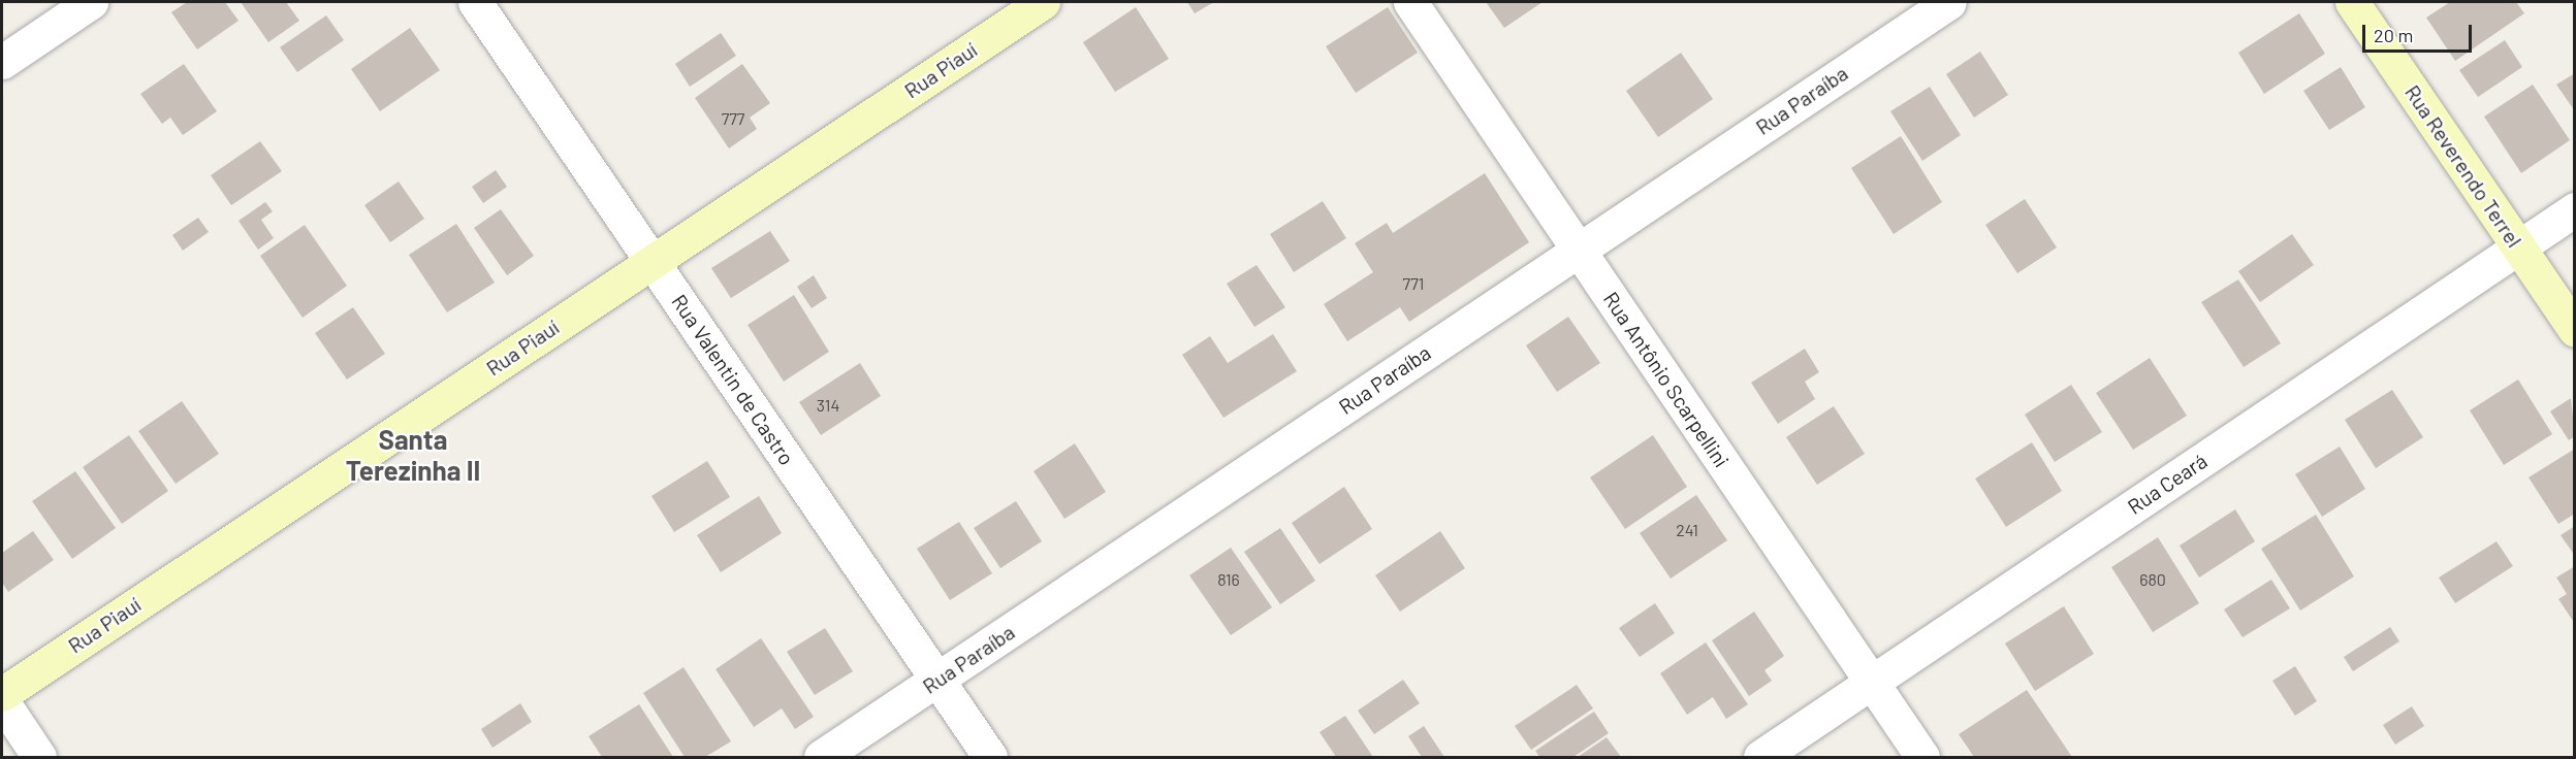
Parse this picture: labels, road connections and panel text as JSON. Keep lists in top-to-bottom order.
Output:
{
  "streets": {
    "street": [
      "Rua Piauí",
      "Rua Paraíba",
      "Rua Reverendo Terrel",
      "Rua Valentin de Castro",
      "Rua Antônio Scarpellini",
      "Rua Ceará"
    ]
  },
  "crossings": [
    ["Rua Piauí", "Rua Valentin de Castro"],
    ["Rua Paraíba", "Rua Valentin de Castro"],
    ["Rua Paraíba", "Rua Antônio Scarpellini"],
    ["Rua Reverendo Terrel", "Rua Ceará"],
    ["Rua Antônio Scarpellini", "Rua Ceará"]
  ],
  "districts": ["Santa Terezinha II"],
  "house_numbers": [
    "777",
    "771",
    "314",
    "241",
    "816",
    "680"
  ],
  "scale_bar": "20 m"
}
